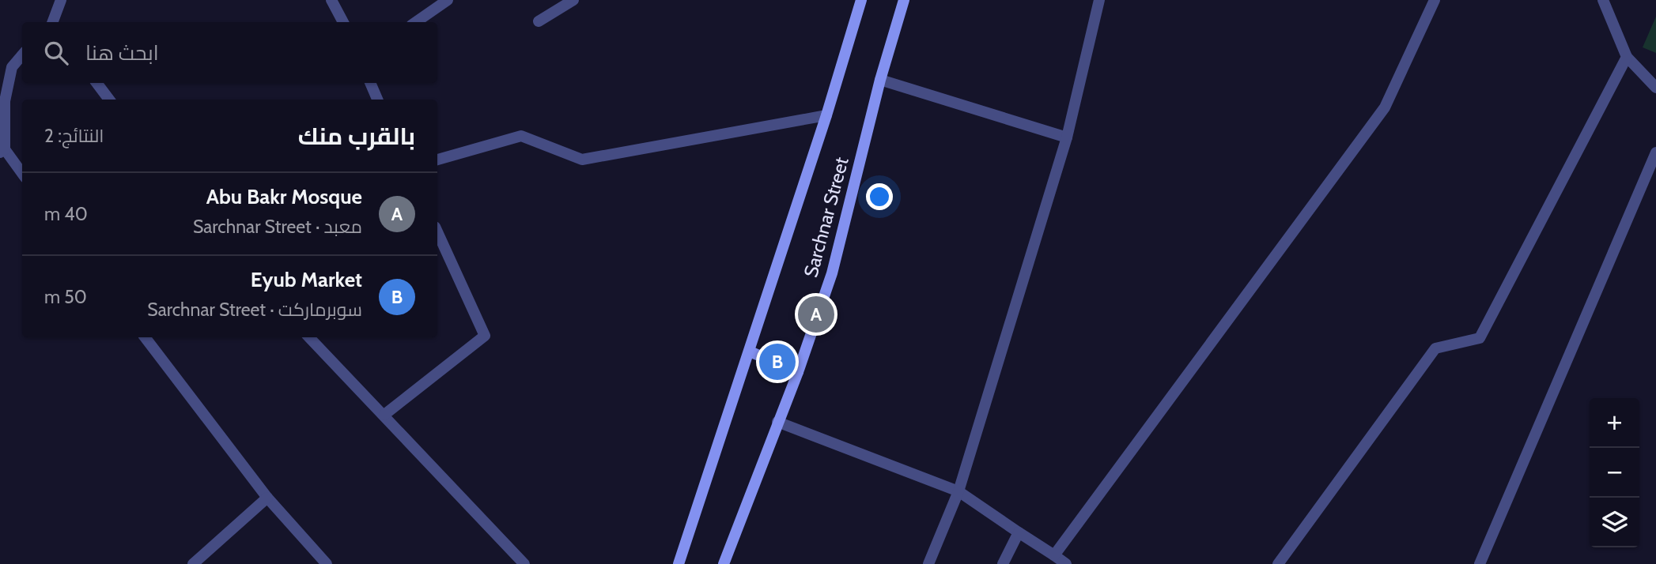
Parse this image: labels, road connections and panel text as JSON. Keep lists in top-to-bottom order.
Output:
{
  "streets": {
    "street": ["Sarchnar Street"]
  },
  "page": {
    "search": "ابحث هنا",
    "heading": ["بالقرب منك", "النتائج: 2"],
    "list": [
      {
        "mark": "A",
        "name": "Abu Bakr Mosque",
        "note": "معبد · Sarchnar Street",
        "value": "40 m"
      },
      {
        "mark": "B",
        "name": "Eyub Market",
        "note": "سوبرماركت · Sarchnar Street",
        "value": "50 m"
      }
    ],
    "pins": ["A", "B"],
    "map_buttons": ["+", "−"]
  }
}
